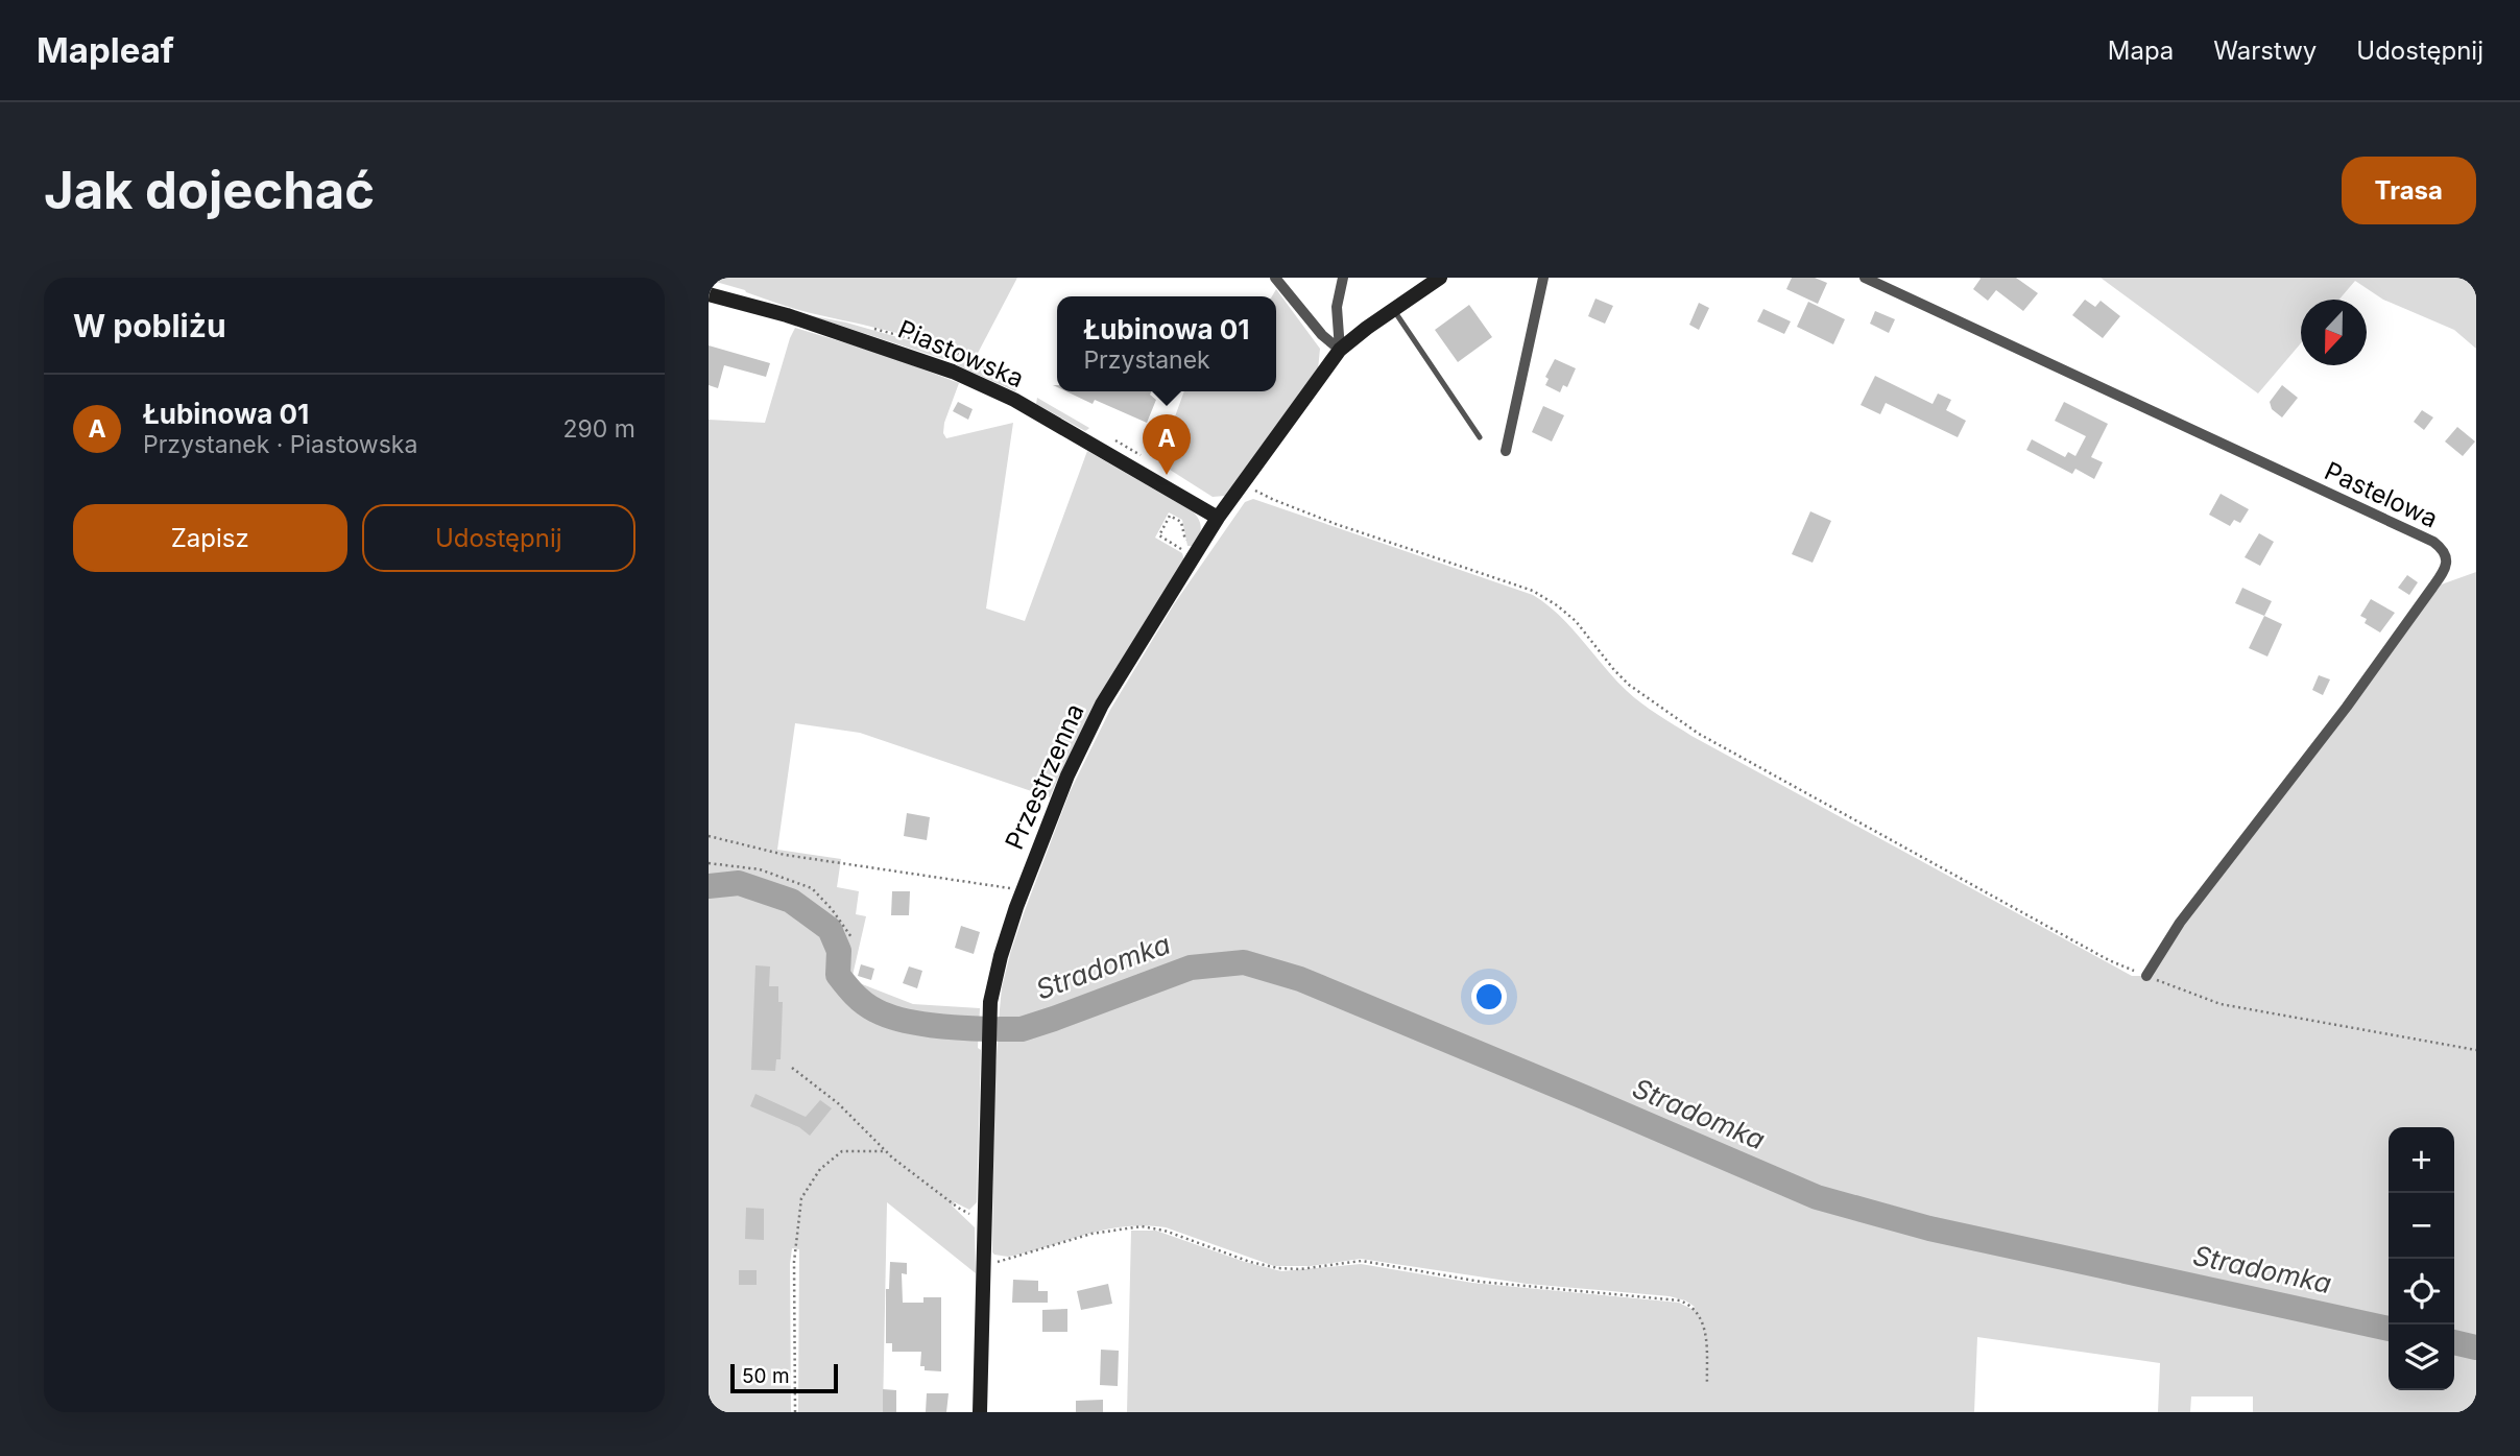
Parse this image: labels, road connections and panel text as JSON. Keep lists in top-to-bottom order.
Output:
{
  "streets": {
    "street": ["Piastowska", "Pastelowa", "Przestrzenna"]
  },
  "crossings": [
    ["Piastowska", "Przestrzenna"]
  ],
  "water": ["Stradomka"],
  "scale_bar": "50 m",
  "north": "bottom",
  "page": {
    "header": "Mapleaf",
    "nav": ["Mapa", "Warstwy", "Udostępnij"],
    "buttons": [
      "Trasa",
      ["Zapisz", "Udostępnij"]
    ],
    "title": "Jak dojechać",
    "heading": "W pobliżu",
    "popup": ["Łubinowa 01", "Przystanek"],
    "list": [
      {
        "mark": "A",
        "name": "Łubinowa 01",
        "note": "Przystanek · Piastowska",
        "value": "290 m"
      }
    ],
    "pins": "A",
    "map_buttons": ["+", "−"],
    "scale": "50 m"
  }
}
